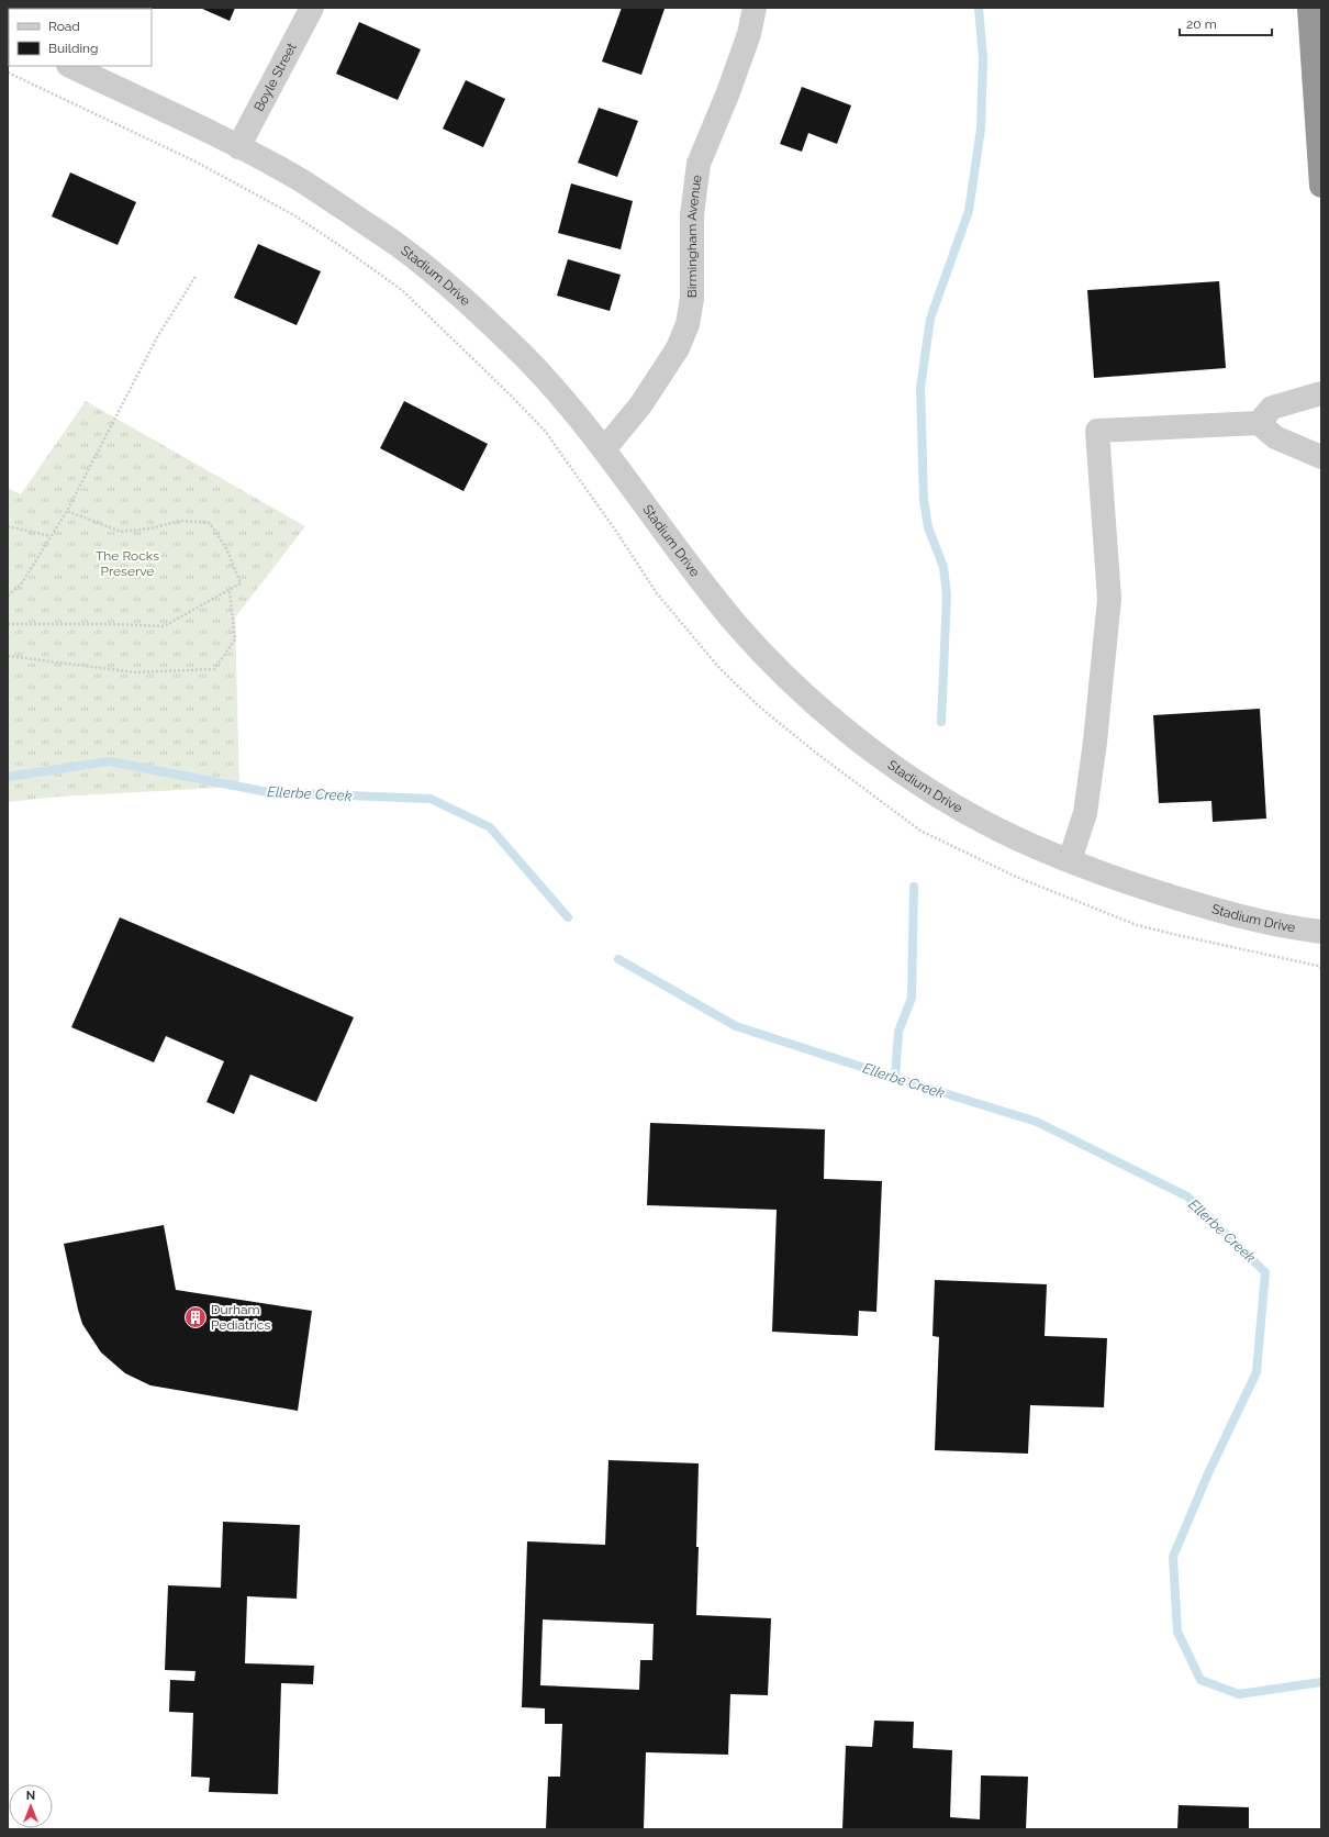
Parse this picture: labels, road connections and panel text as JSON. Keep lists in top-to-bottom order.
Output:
{
  "streets": {
    "street": ["Boyle Street", "Birmingham Avenue", "Stadium Drive"]
  },
  "crossings": [
    ["Boyle Street", "Stadium Drive"],
    ["Birmingham Avenue", "Stadium Drive"]
  ],
  "water": ["Ellerbe Creek"],
  "parks": ["The Rocks Preserve"],
  "places": {
    "building": ["Durham Pediatrics"]
  },
  "legend": ["Road", "Building"],
  "scale_bar": "20 m",
  "north": "top"
}
